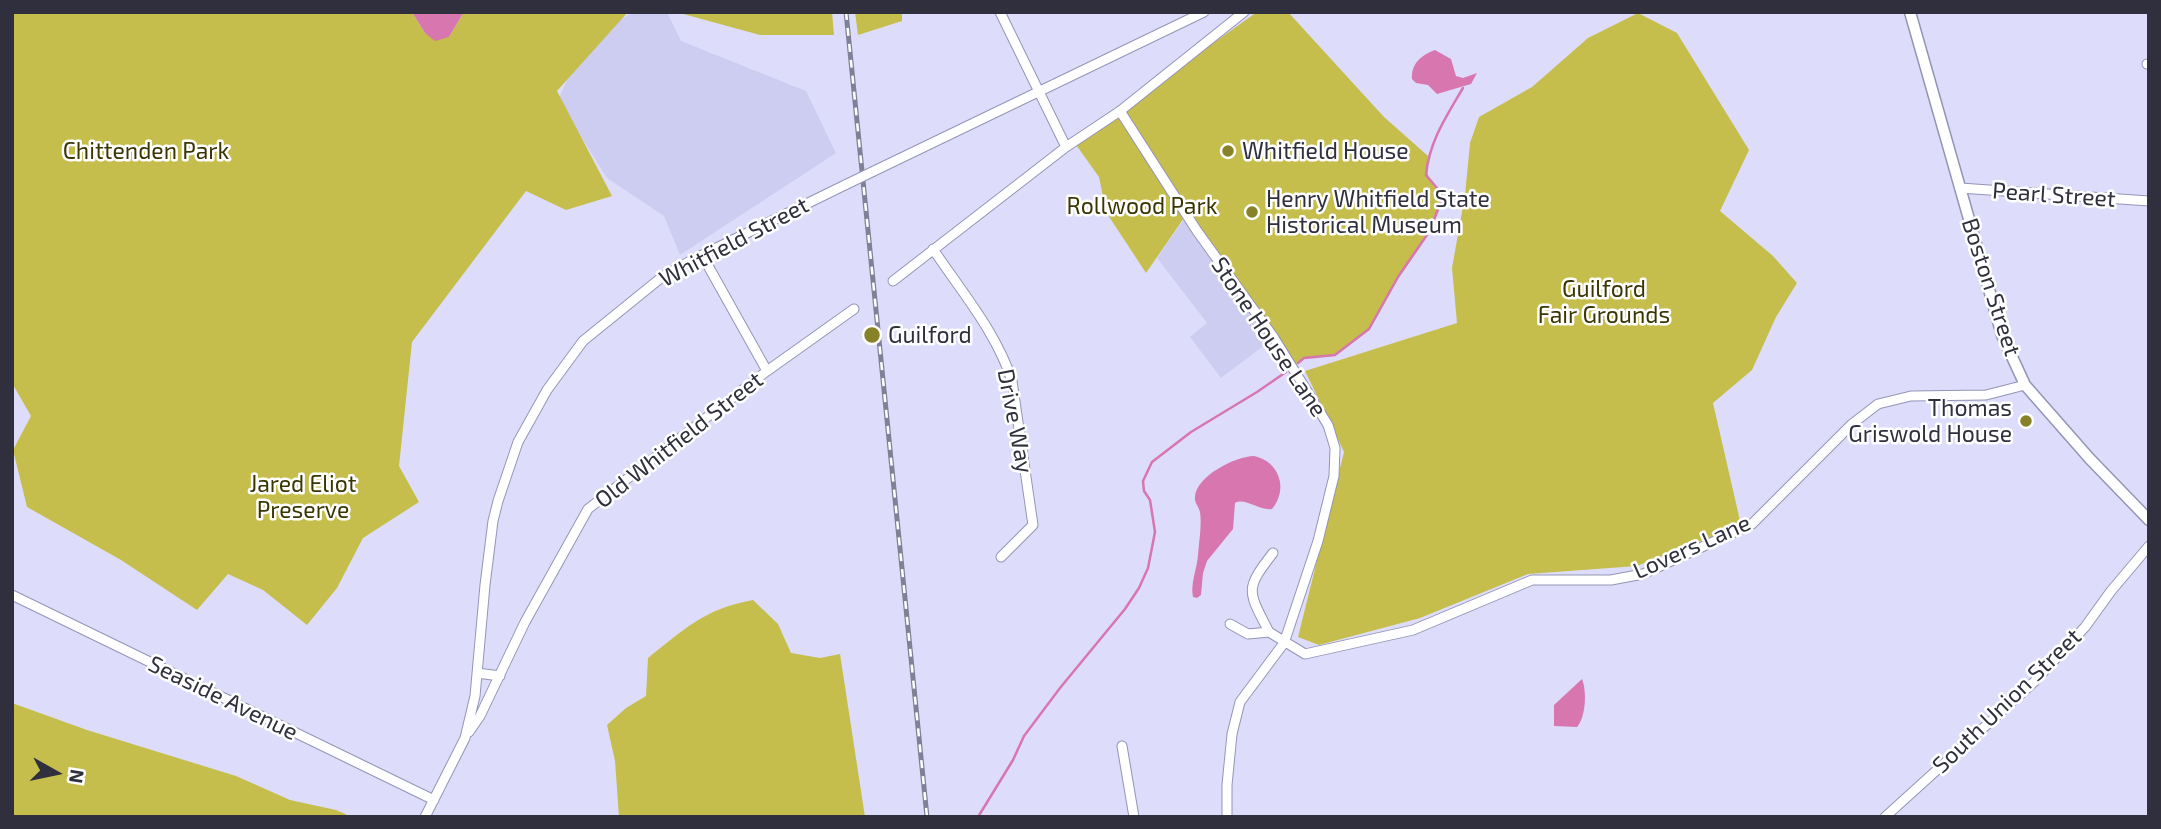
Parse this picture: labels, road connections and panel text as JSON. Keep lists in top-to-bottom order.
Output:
{
  "streets": {
    "main road": ["Boston Street"],
    "street": [
      "Pearl Street",
      "Whitfield Street",
      "Stone House Lane",
      "Drive Way",
      "Old Whitfield Street",
      "Lovers Lane",
      "Seaside Avenue",
      "South Union Street"
    ]
  },
  "crossings": [
    ["Pearl Street", "Boston Street"],
    ["Whitfield Street", "Old Whitfield Street"],
    ["Whitfield Street", "Seaside Avenue"],
    ["Boston Street", "Lovers Lane"],
    ["Stone House Lane", "Lovers Lane"]
  ],
  "parks": [
    "Chittenden Park",
    "Rollwood Park",
    "Guilford Fair Grounds",
    "Jared Eliot Preserve"
  ],
  "places": [
    "Whitfield House",
    "Henry Whitfield State Historical Museum",
    "Guilford",
    "Thomas Griswold House"
  ],
  "north": "right"
}
